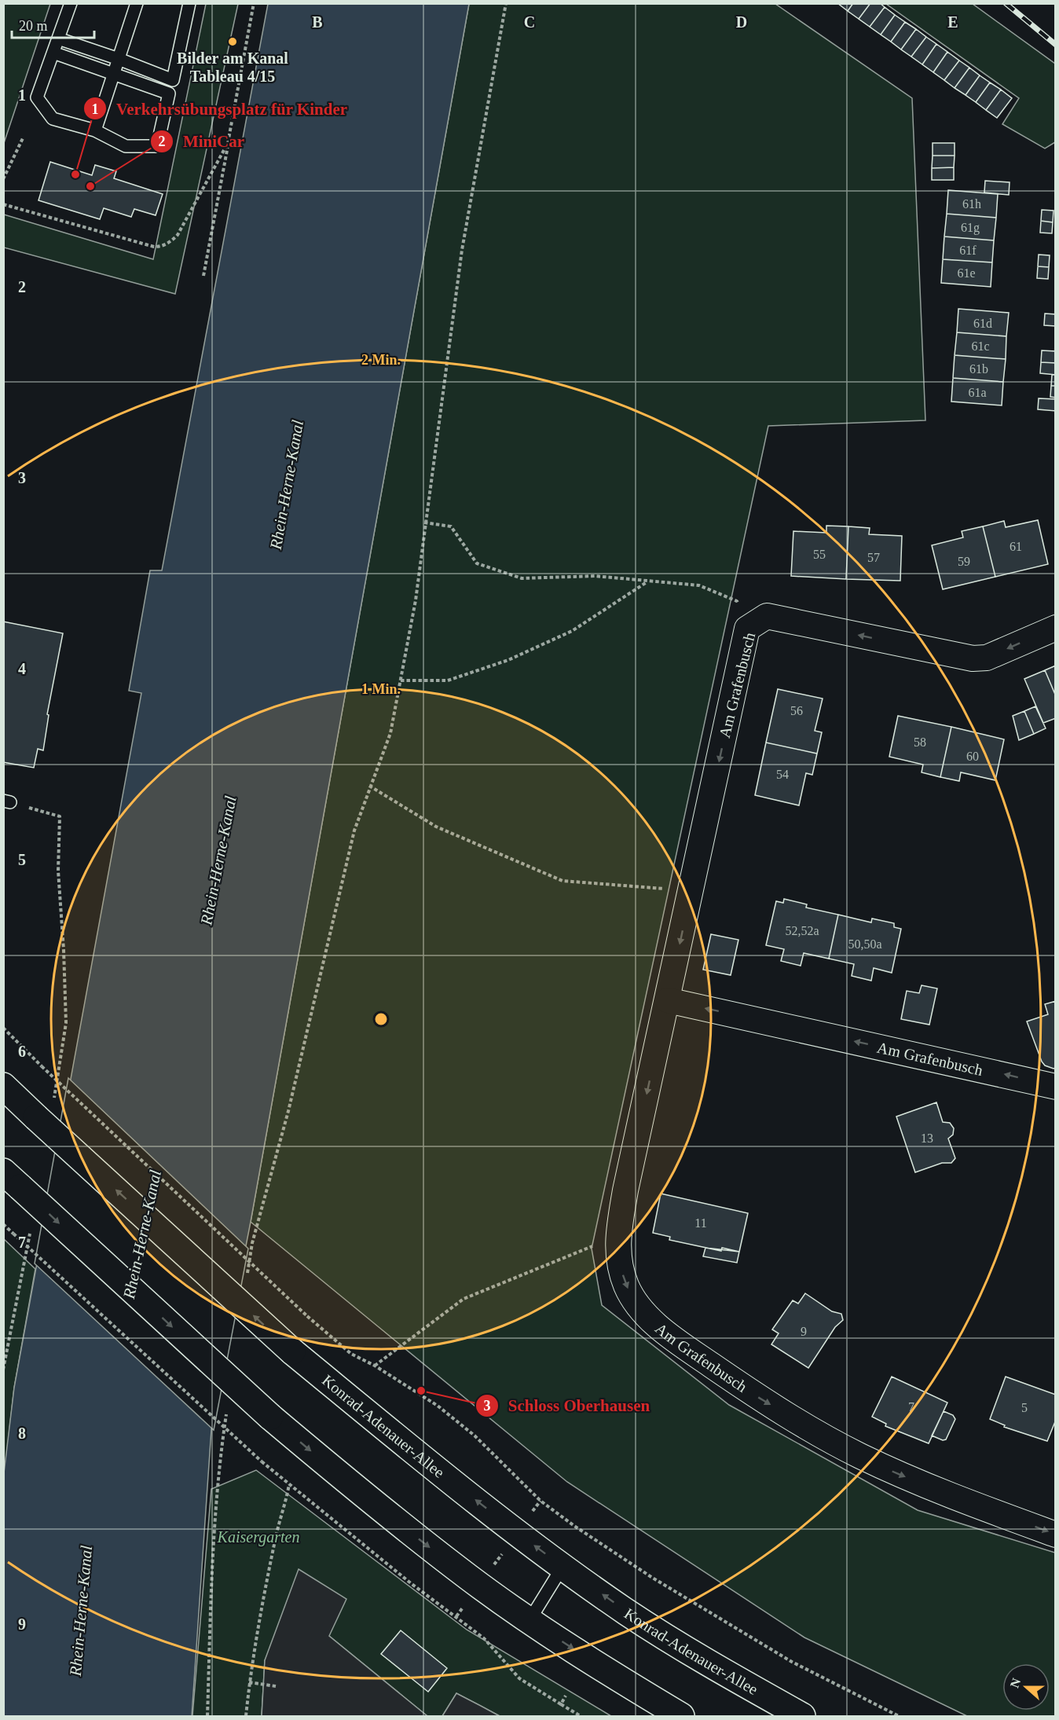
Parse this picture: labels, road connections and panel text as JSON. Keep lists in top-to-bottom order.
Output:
{
  "streets": {
    "main road": ["Konrad-Adenauer-Allee"],
    "street": ["Am Grafenbusch"]
  },
  "water": ["Rhein-Herne-Kanal"],
  "parks": ["Kaisergarten"],
  "places": [
    "Bilder am Kanal Tableau 4/15",
    "Verkehrsübungsplatz für Kinder",
    "MiniCar",
    "Schloss Oberhausen"
  ],
  "house_numbers": [
    "61h",
    "61g",
    "61f",
    "61e",
    "61d",
    "61c",
    "61b",
    "61a",
    "61",
    "55",
    "57",
    "59",
    "56",
    "58",
    "60",
    "54",
    "52,52a",
    "50,50a",
    "13",
    "11",
    "9",
    "7",
    "5"
  ],
  "scale_bar": "20 m",
  "north": "left",
  "grid": {
    "columns": [
      "B",
      "C",
      "D",
      "E"
    ],
    "rows": [
      "1",
      "2",
      "3",
      "4",
      "5",
      "6",
      "7",
      "8",
      "9"
    ]
  },
  "rings": ["2 Min.", "1 Min."]
}
